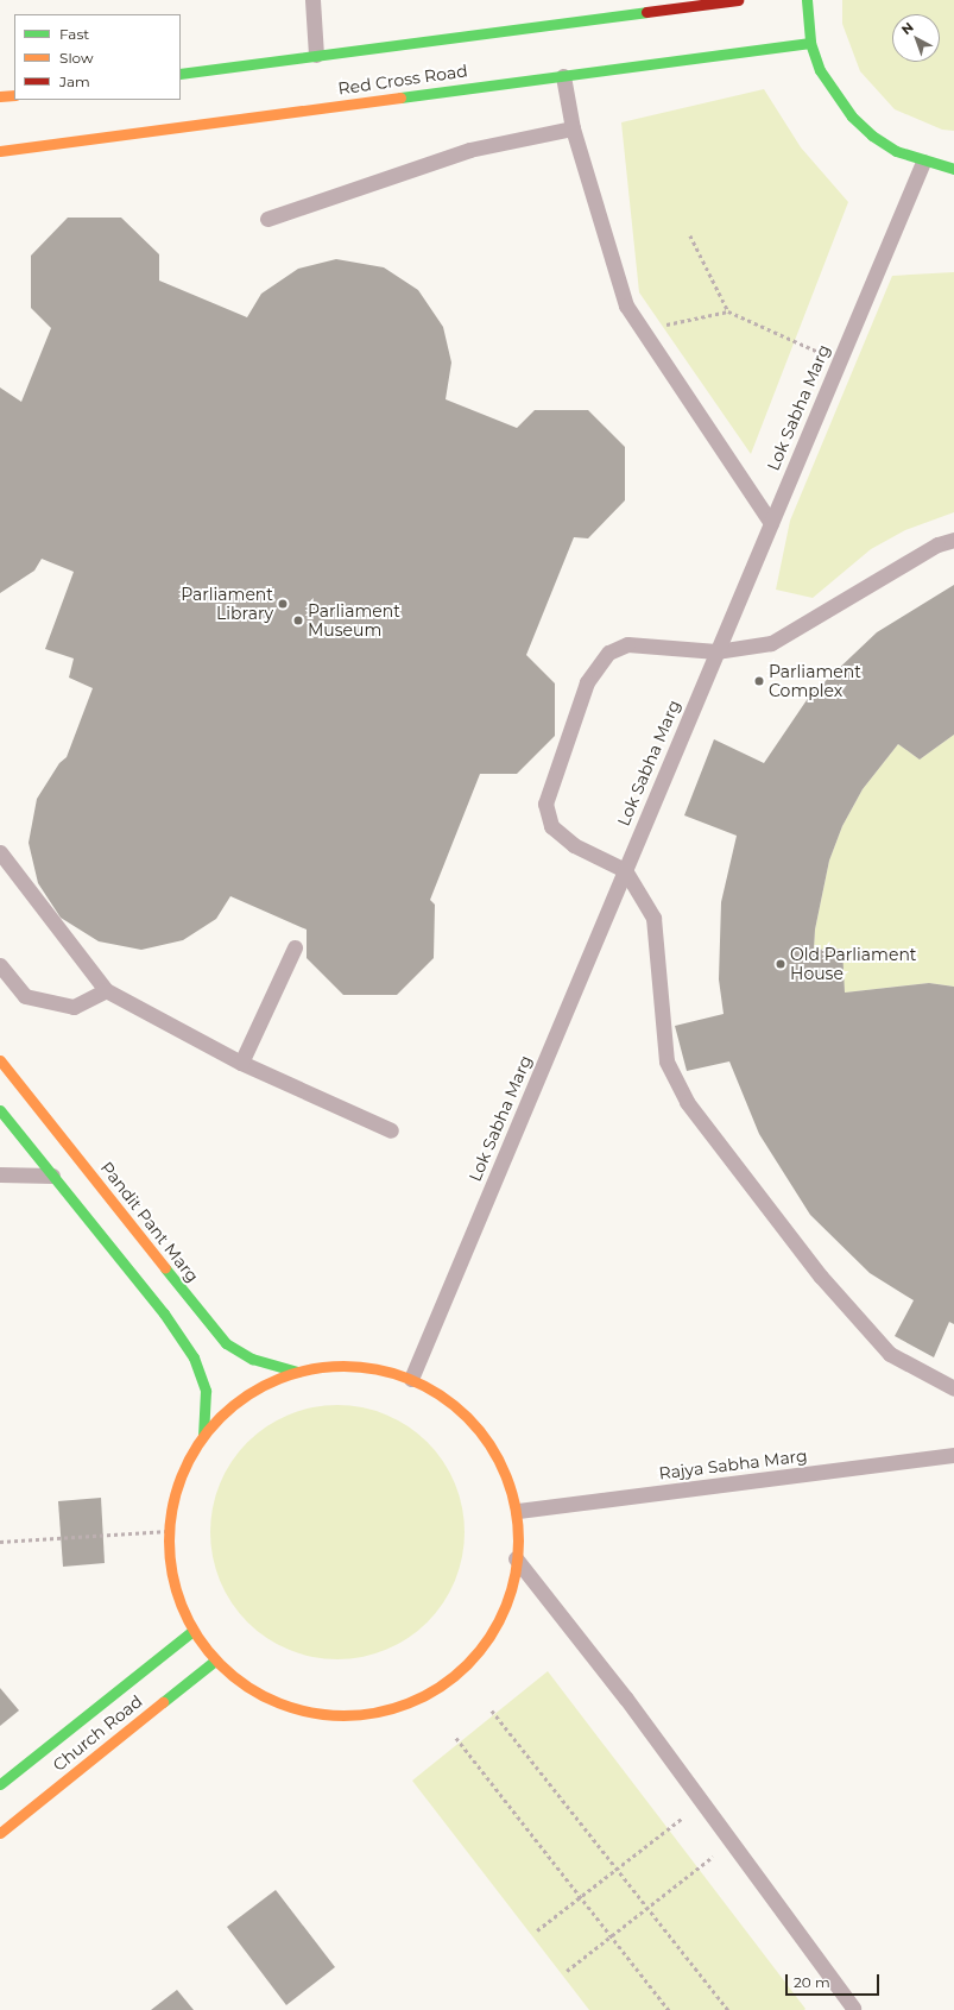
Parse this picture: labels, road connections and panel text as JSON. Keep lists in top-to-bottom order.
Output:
{
  "streets": {
    "street": ["Red Cross Road", "Pandit Pant Marg", "Church Road"],
    "lane": ["Lok Sabha Marg", "Rajya Sabha Marg"]
  },
  "places": [
    "Parliament Library",
    "Parliament Museum",
    "Parliament Complex",
    "Old Parliament House"
  ],
  "legend": ["Fast", "Slow", "Jam"],
  "scale_bar": "20 m",
  "north": "top left"
}
